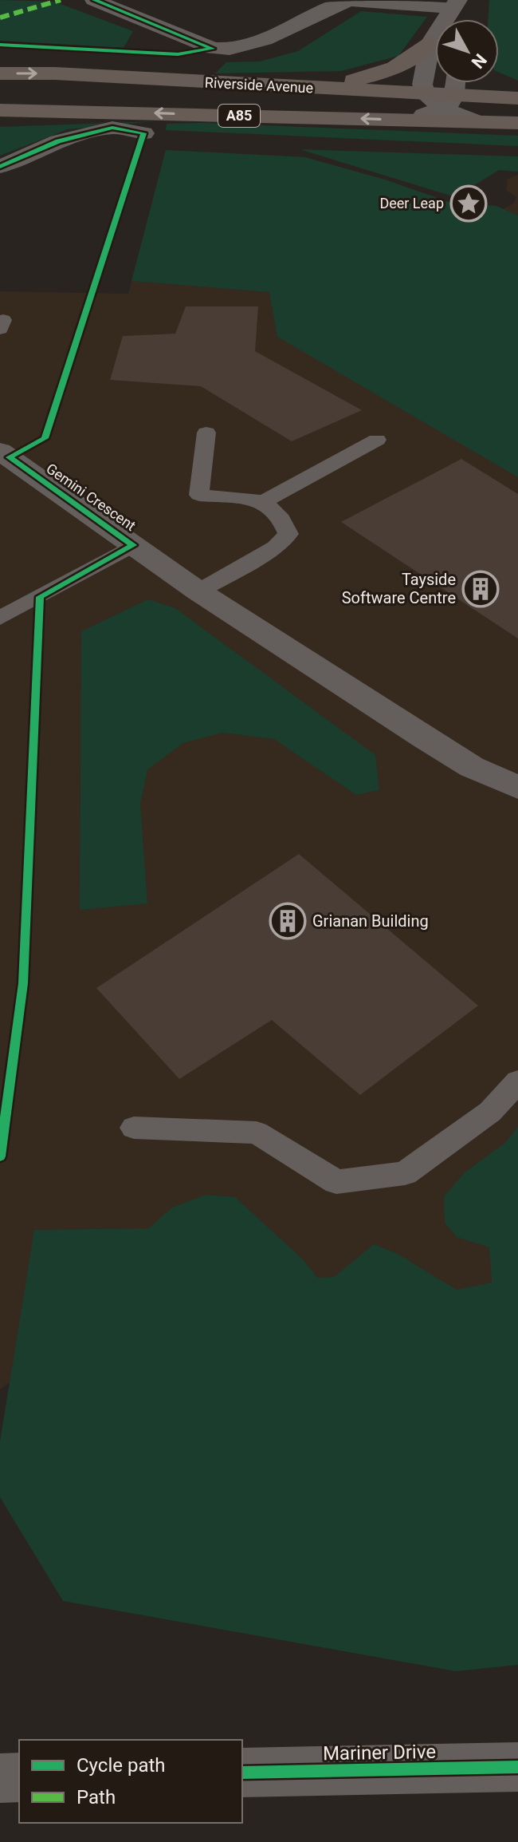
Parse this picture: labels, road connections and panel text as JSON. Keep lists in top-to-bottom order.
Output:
{
  "streets": {
    "main road": ["Riverside Avenue", "A85"],
    "street": ["Gemini Crescent", "Mariner Drive"]
  },
  "places": {
    "place": ["Deer Leap"],
    "building": ["Tayside Software Centre", "Grianan Building"]
  },
  "legend": ["Cycle path", "Path"],
  "north": "bottom right"
}
